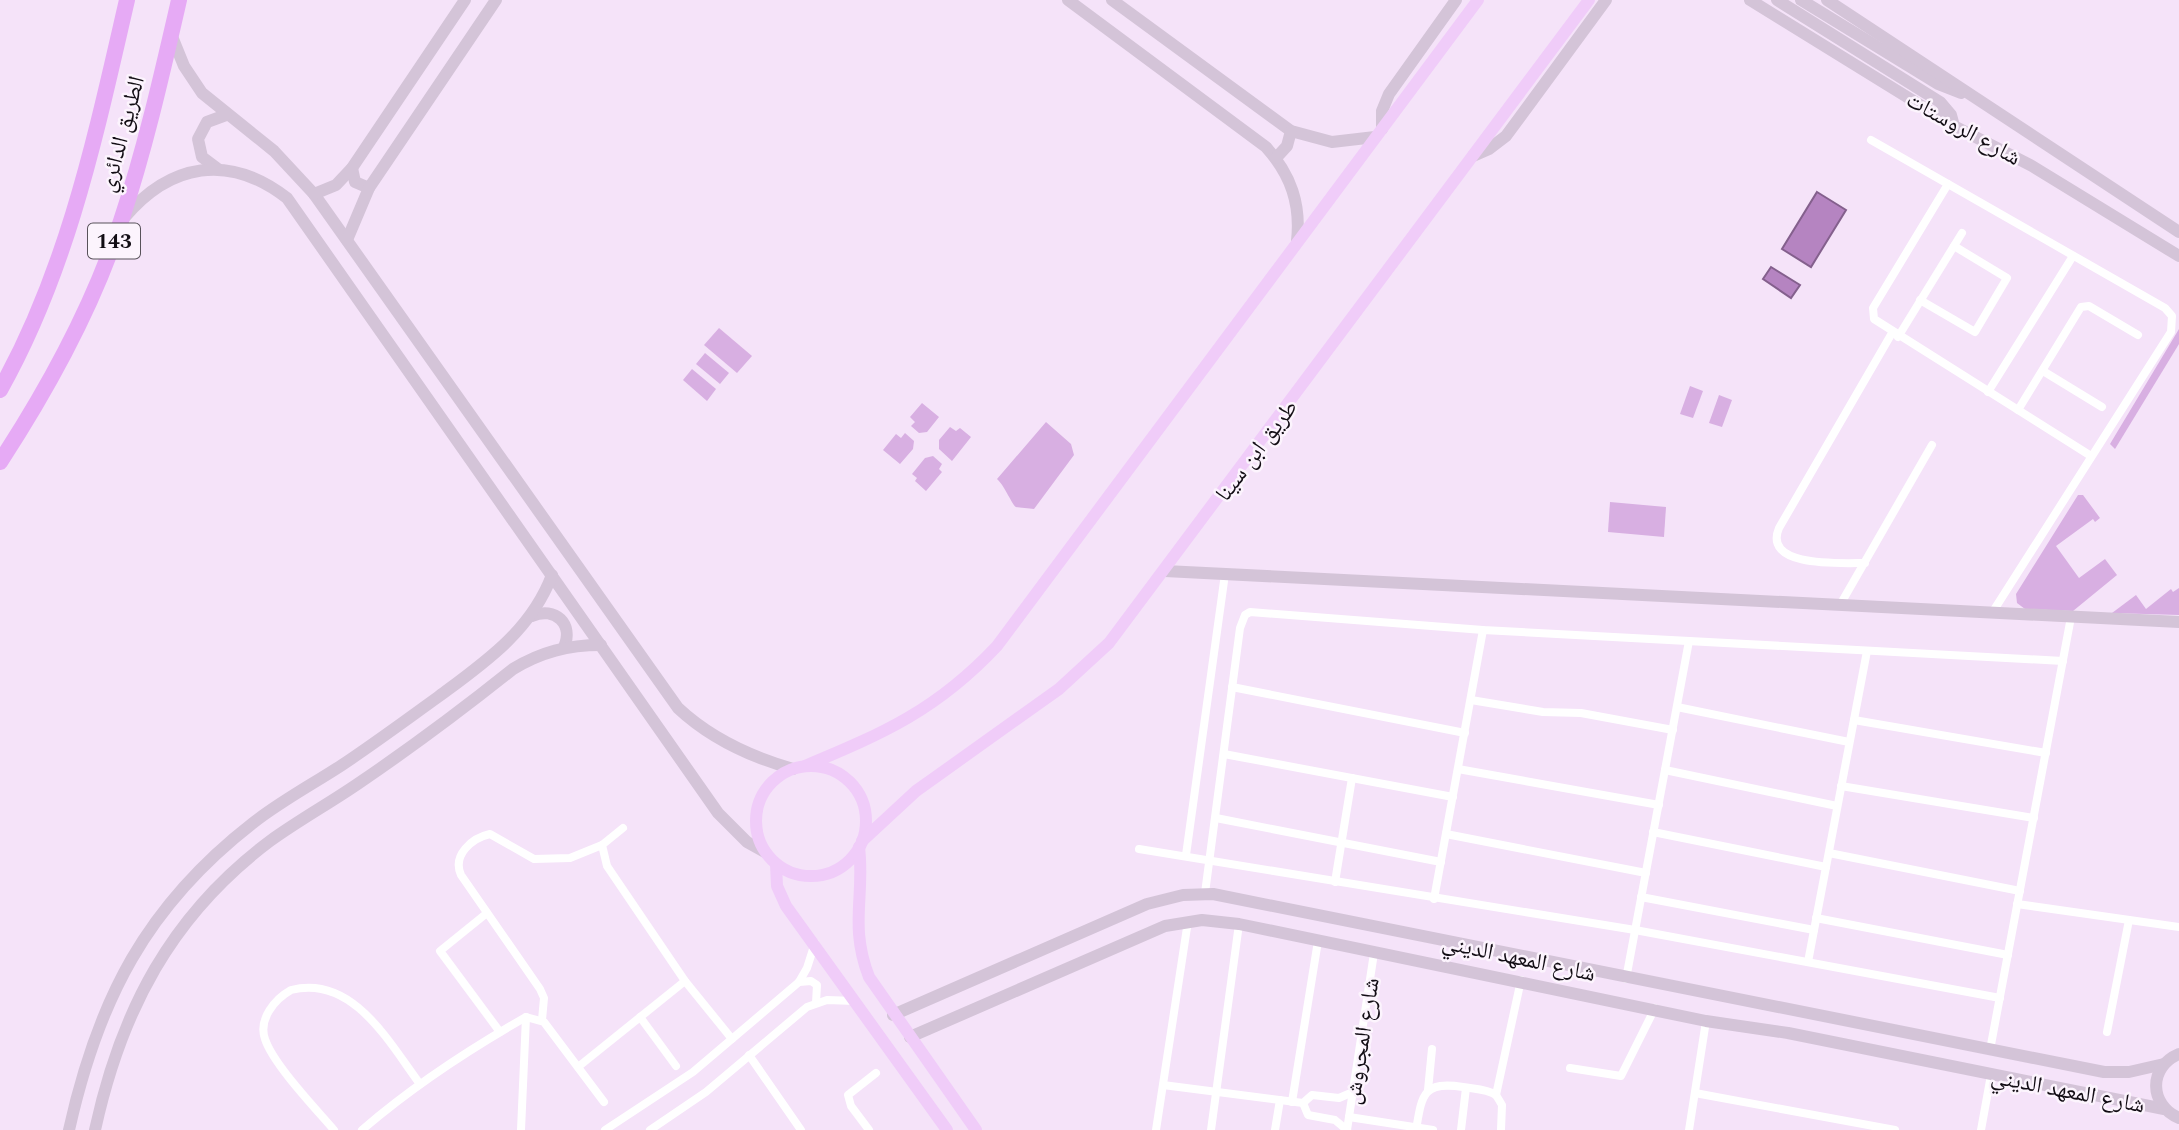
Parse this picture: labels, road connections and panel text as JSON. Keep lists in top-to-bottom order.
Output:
{
  "streets": {
    "highway": ["الطريق الدائري", "143"],
    "main road": ["طريق ابن سينا"],
    "street": ["شارع الروستات", "شارع المعهد الديني", "شارع المجروش"]
  },
  "crossings": [
    ["شارع المعهد الديني", "شارع المجروش"]
  ]
}
